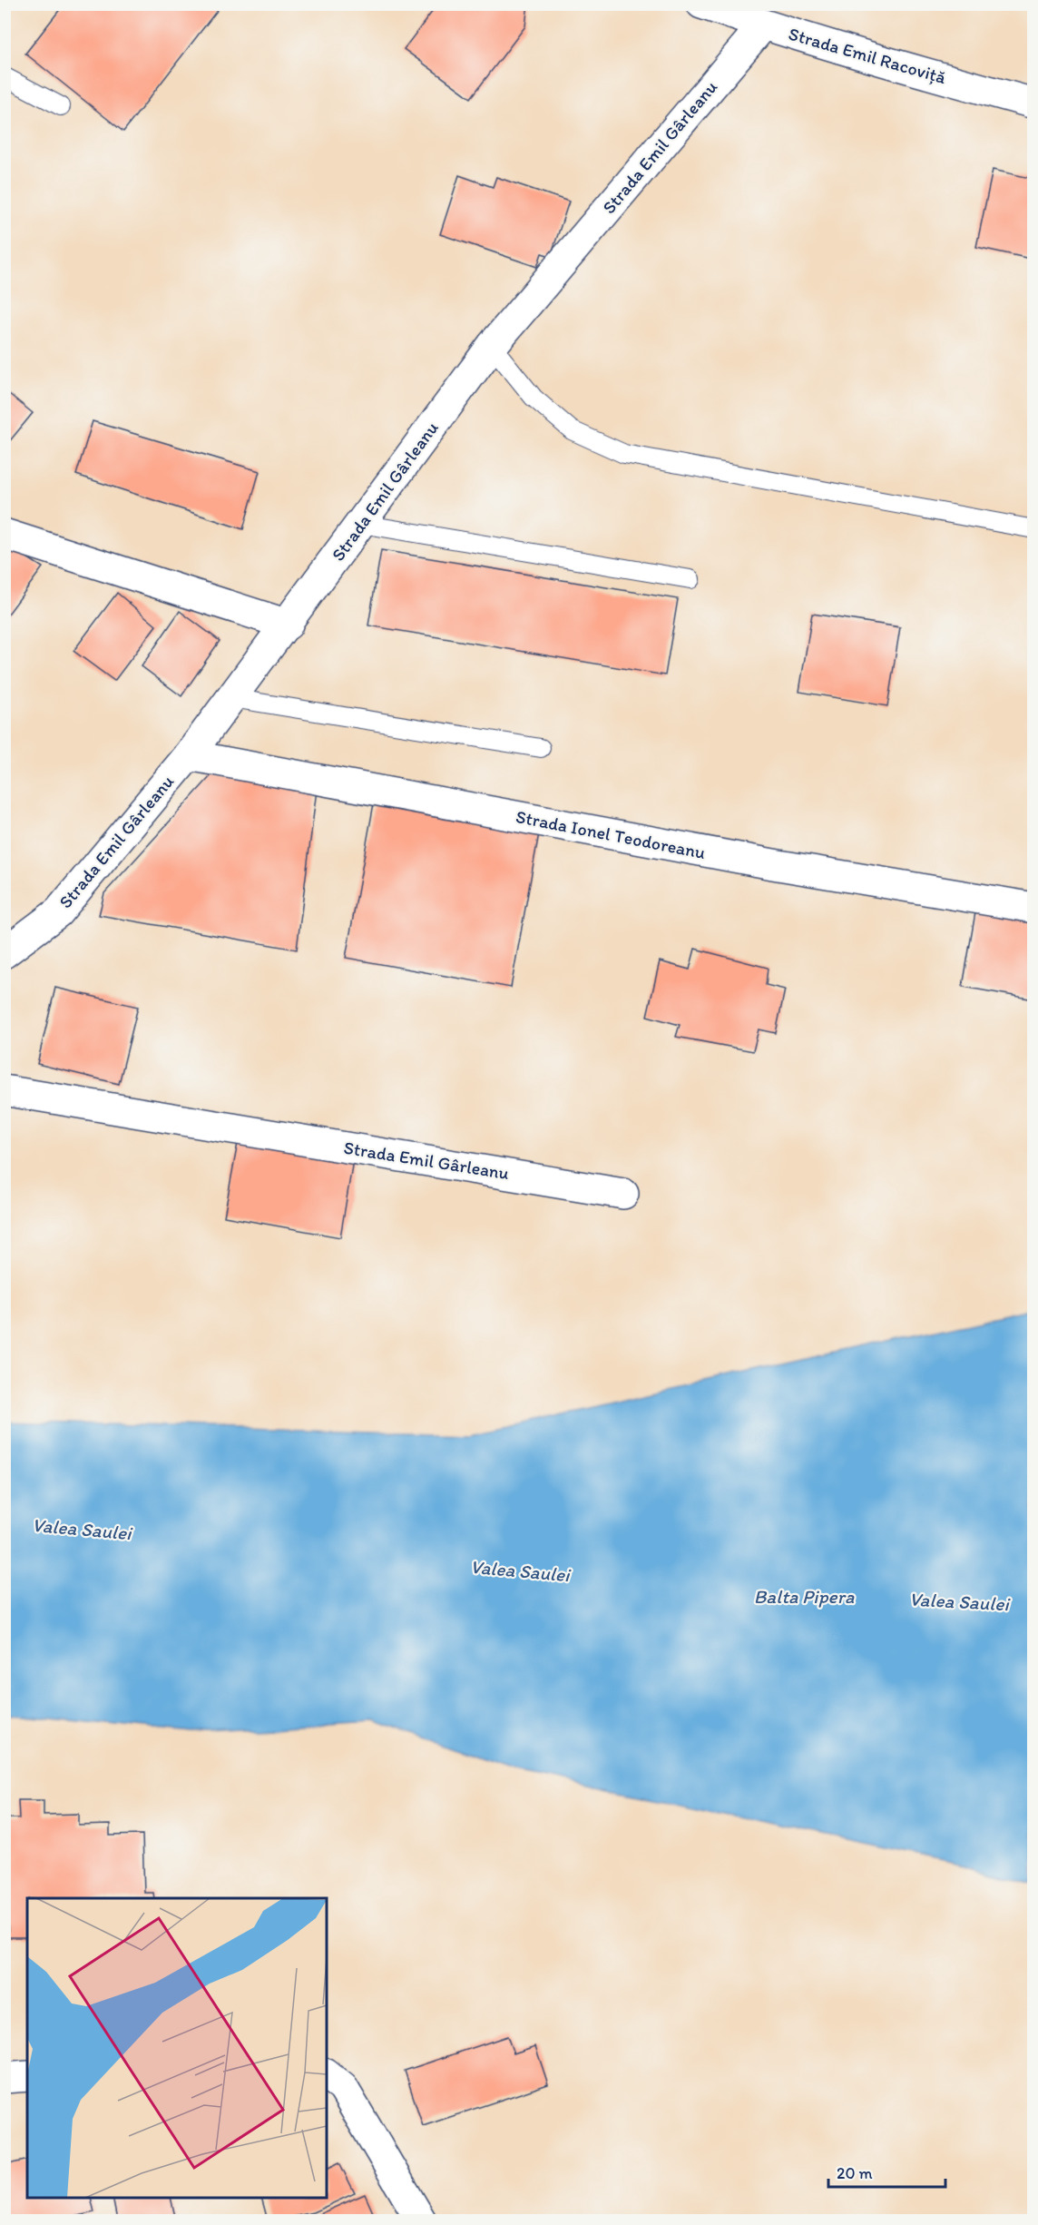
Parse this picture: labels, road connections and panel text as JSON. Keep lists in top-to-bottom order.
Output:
{
  "streets": {
    "street": ["Strada Emil Racoviță", "Strada Emil Gârleanu", "Strada Ionel Teodoreanu"]
  },
  "crossings": [
    ["Strada Emil Racoviță", "Strada Emil Gârleanu"],
    ["Strada Emil Gârleanu", "Strada Ionel Teodoreanu"]
  ],
  "water": ["Valea Saulei", "Balta Pipera"],
  "scale_bar": "20 m"
}
